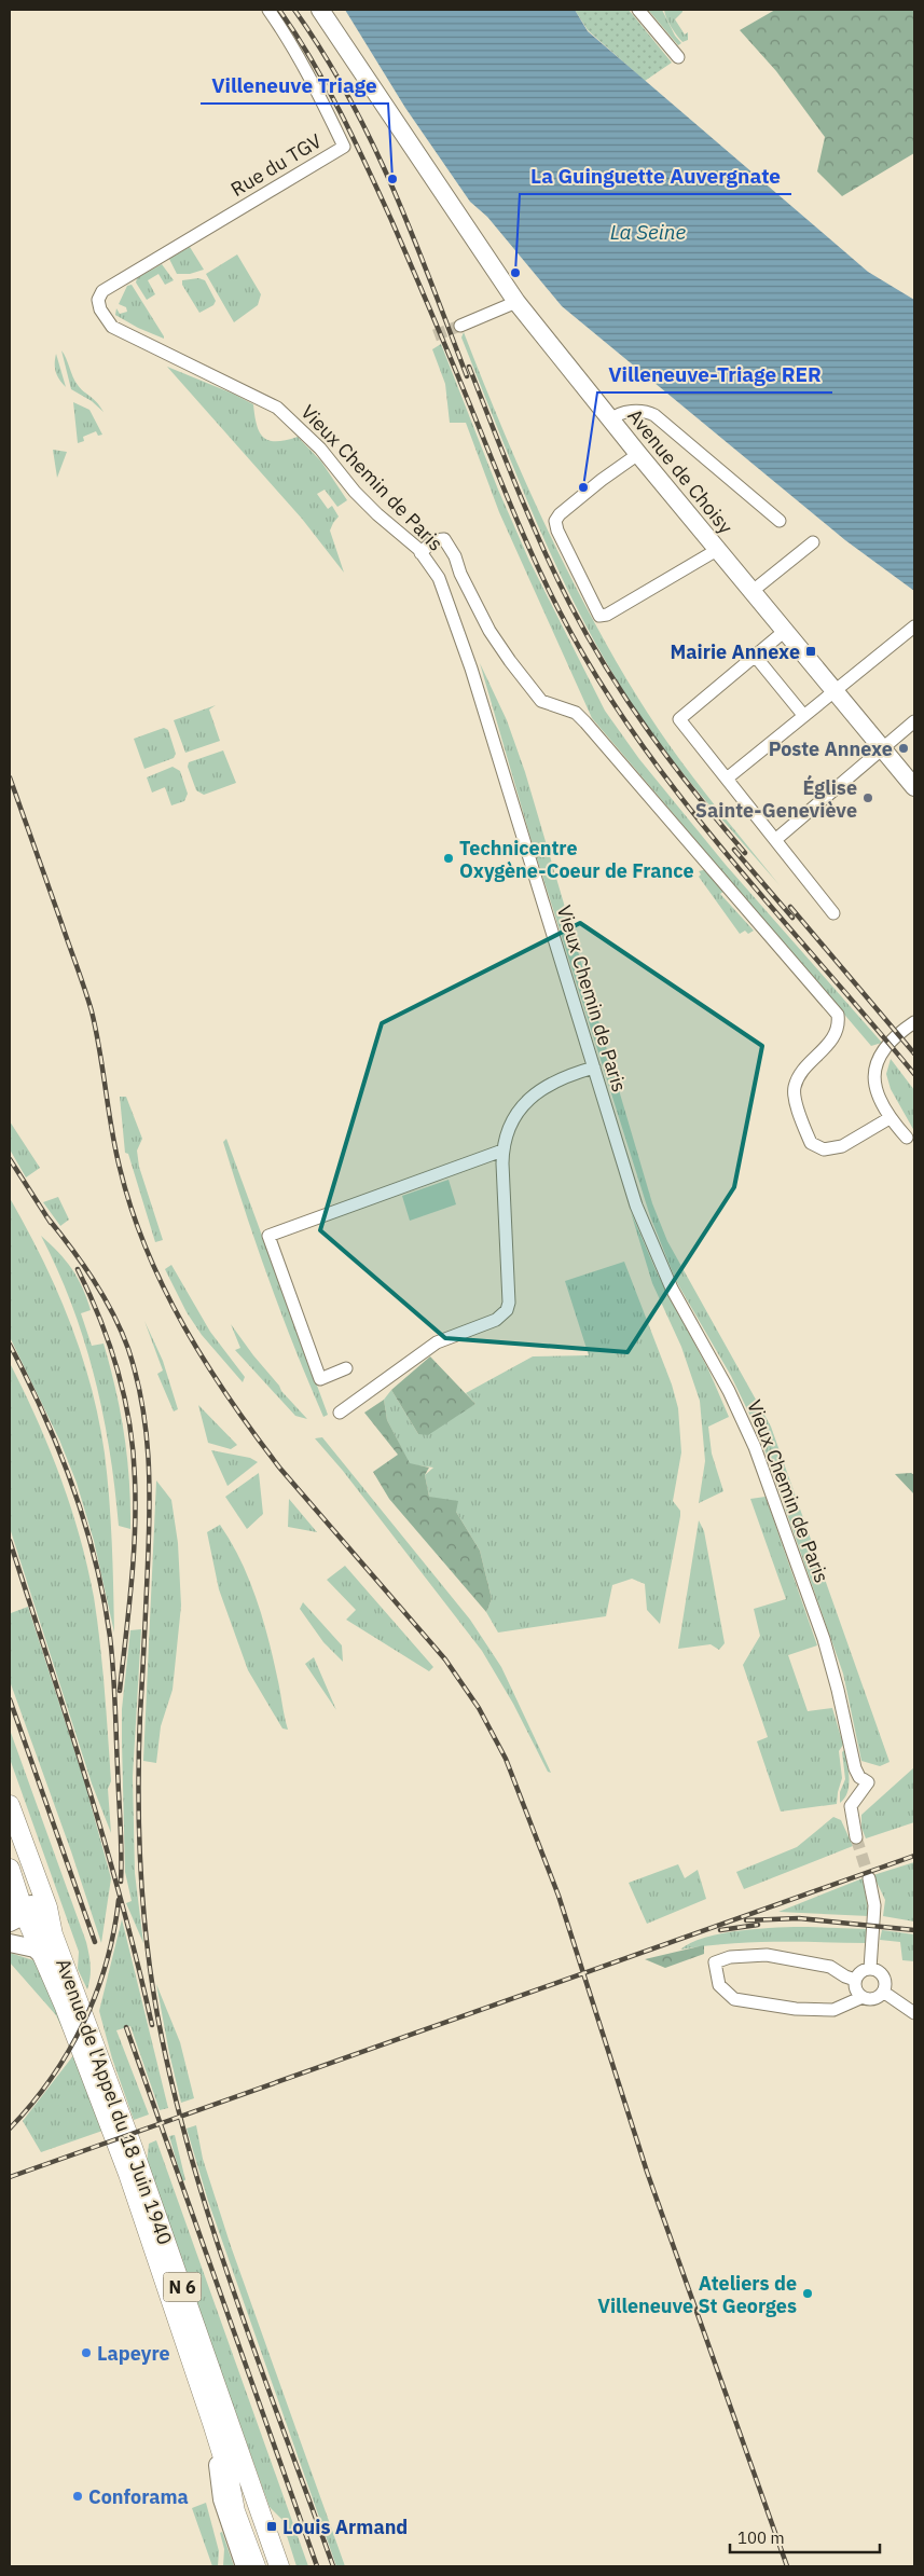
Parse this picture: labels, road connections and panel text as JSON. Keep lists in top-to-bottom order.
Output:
{
  "streets": {
    "main road": ["Avenue de Choisy", "Avenue de l'Appel du 18 Juin 1940", "N 6"],
    "street": ["Rue du TGV", "Vieux Chemin de Paris"]
  },
  "crossings": [
    ["Rue du TGV", "Vieux Chemin de Paris"],
    ["Avenue de l'Appel du 18 Juin 1940", "N 6"]
  ],
  "water": ["La Seine"],
  "places": {
    "other": [
      "Villeneuve Triage",
      "La Guinguette Auvergnate",
      "Villeneuve-Triage RER",
      "Poste Annexe",
      "Église Sainte-Geneviève",
      "Technicentre Oxygène-Coeur de France",
      "Ateliers de Villeneuve St Georges",
      "Lapeyre",
      "Conforama"
    ],
    "transit": ["Mairie Annexe", "Louis Armand"]
  },
  "scale_bar": "100 m"
}
